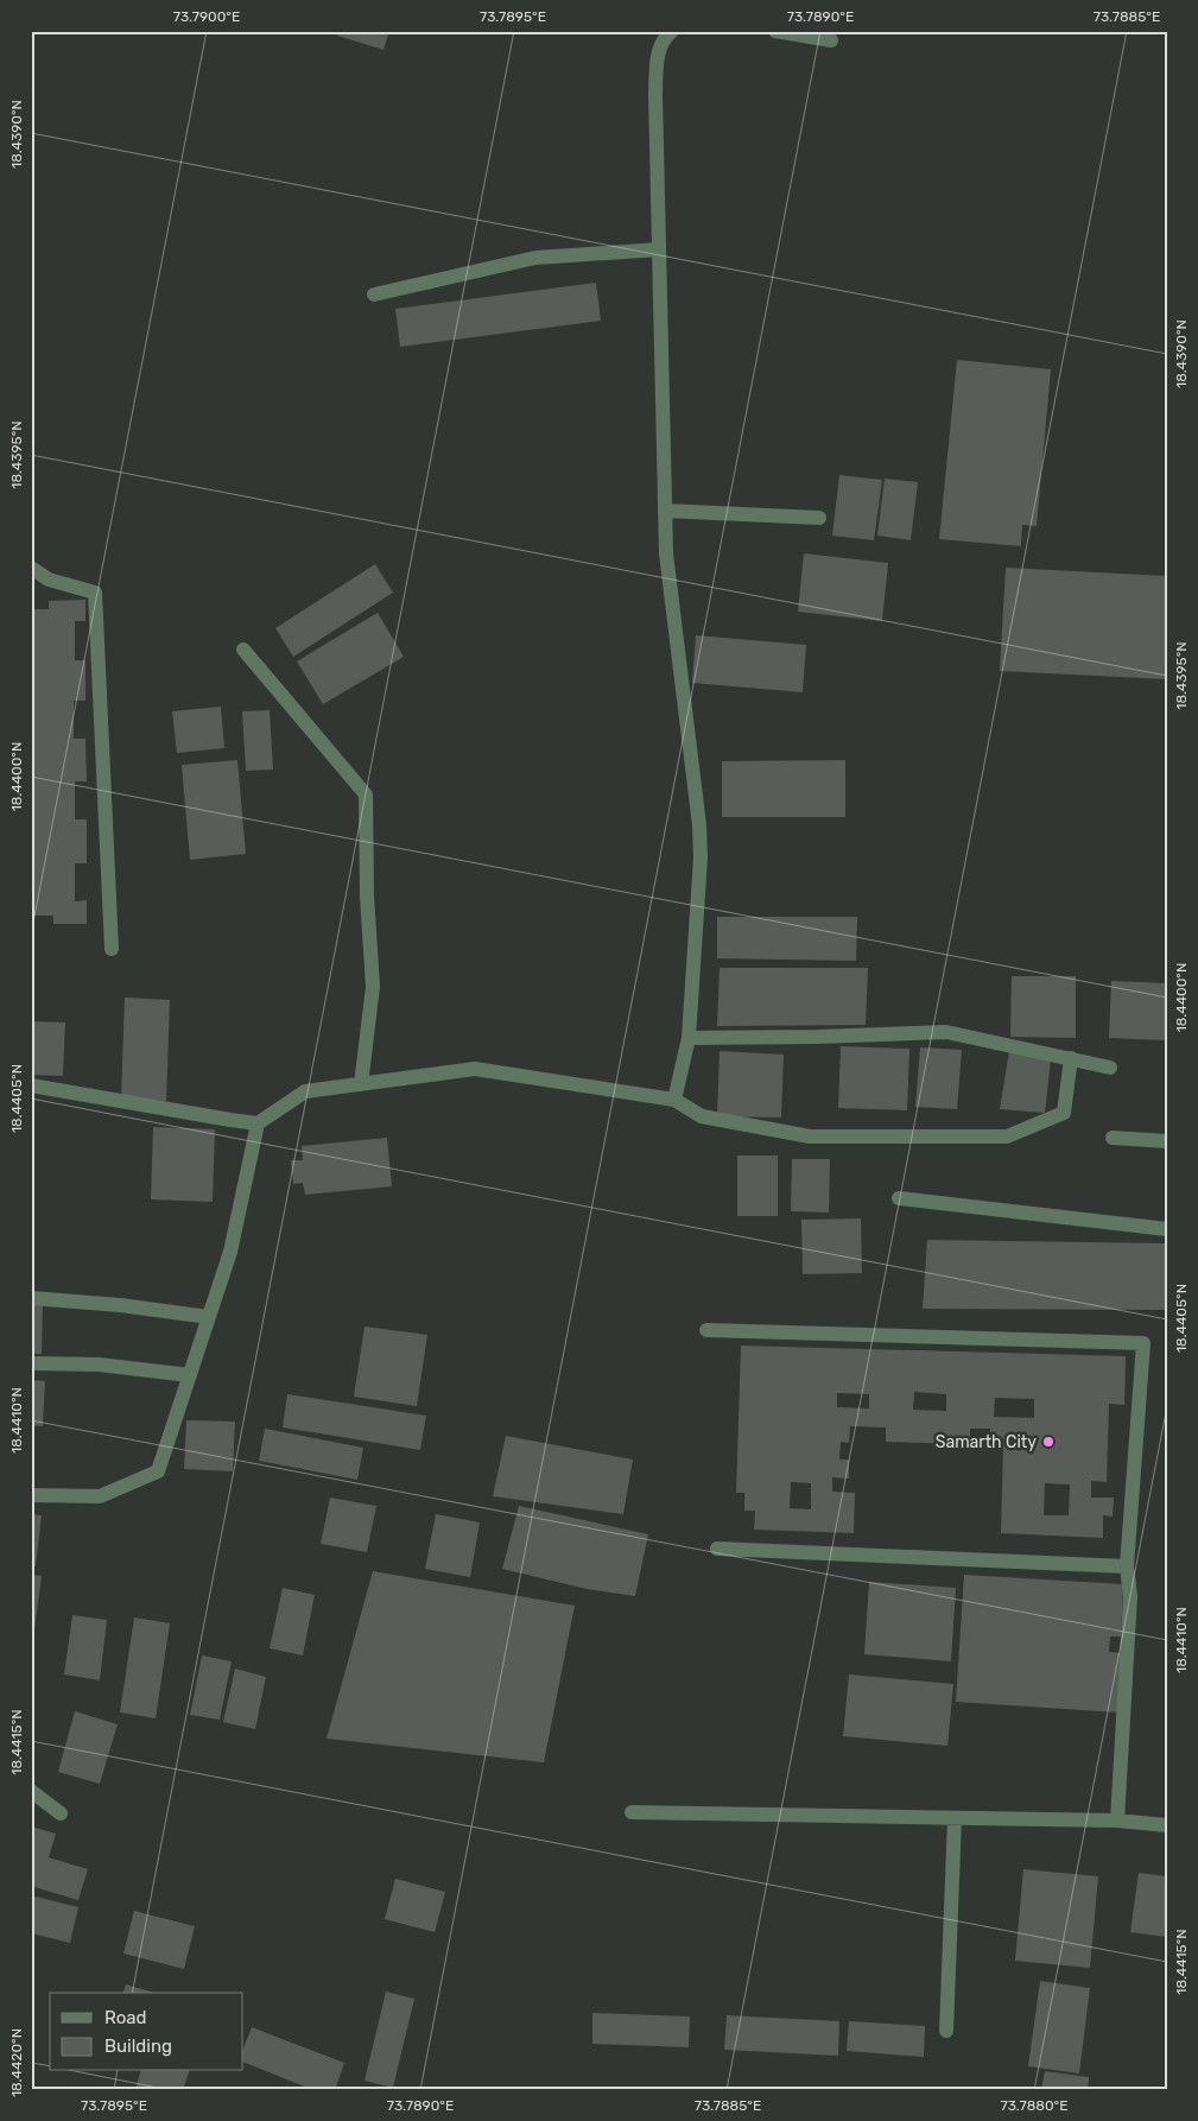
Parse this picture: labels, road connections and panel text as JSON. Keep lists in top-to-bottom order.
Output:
{
  "places": ["Samarth City"],
  "legend": ["Road", "Building"],
  "coordinates": [
    "73.7900°E",
    "73.7895°E",
    "73.7890°E",
    "73.7885°E",
    "18.4390°N",
    "18.4395°N",
    "18.4400°N",
    "18.4405°N",
    "18.4410°N",
    "18.4415°N",
    "18.4420°N",
    "73.7880°E"
  ]
}
